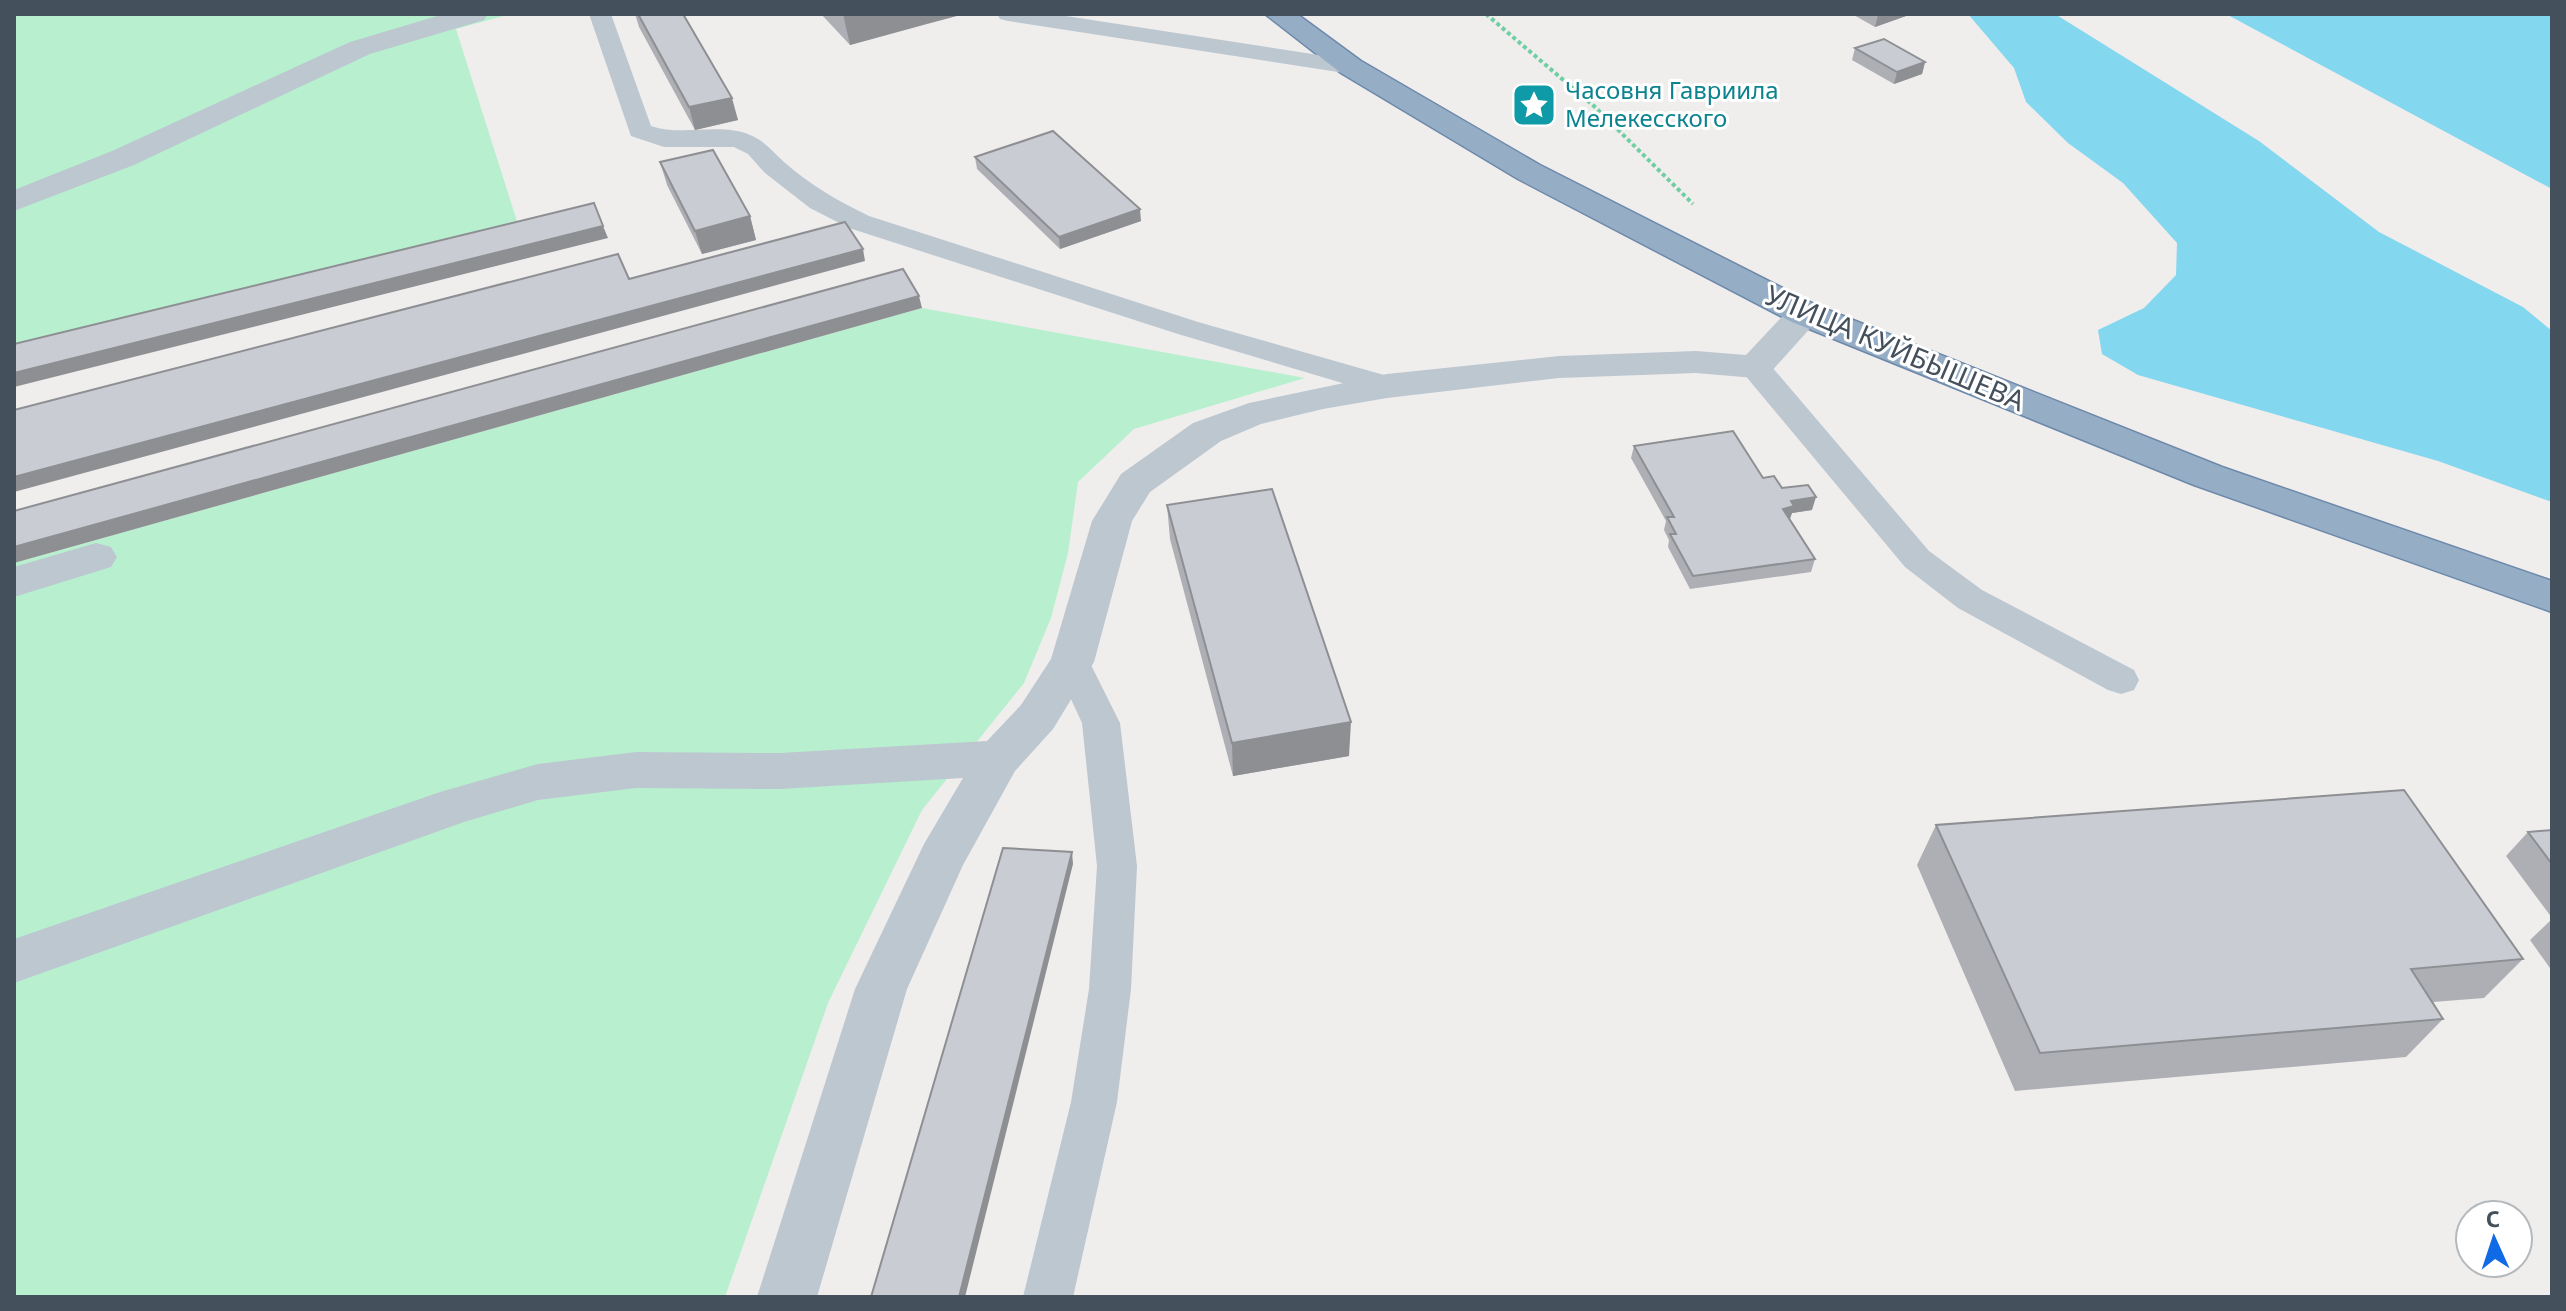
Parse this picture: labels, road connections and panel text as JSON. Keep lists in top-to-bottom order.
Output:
{
  "streets": {
    "highway": ["УЛИЦА КУЙБЫШЕВА"]
  },
  "places": {
    "place": ["Часовня Гавриила Мелекесского"]
  },
  "north": "top"
}
